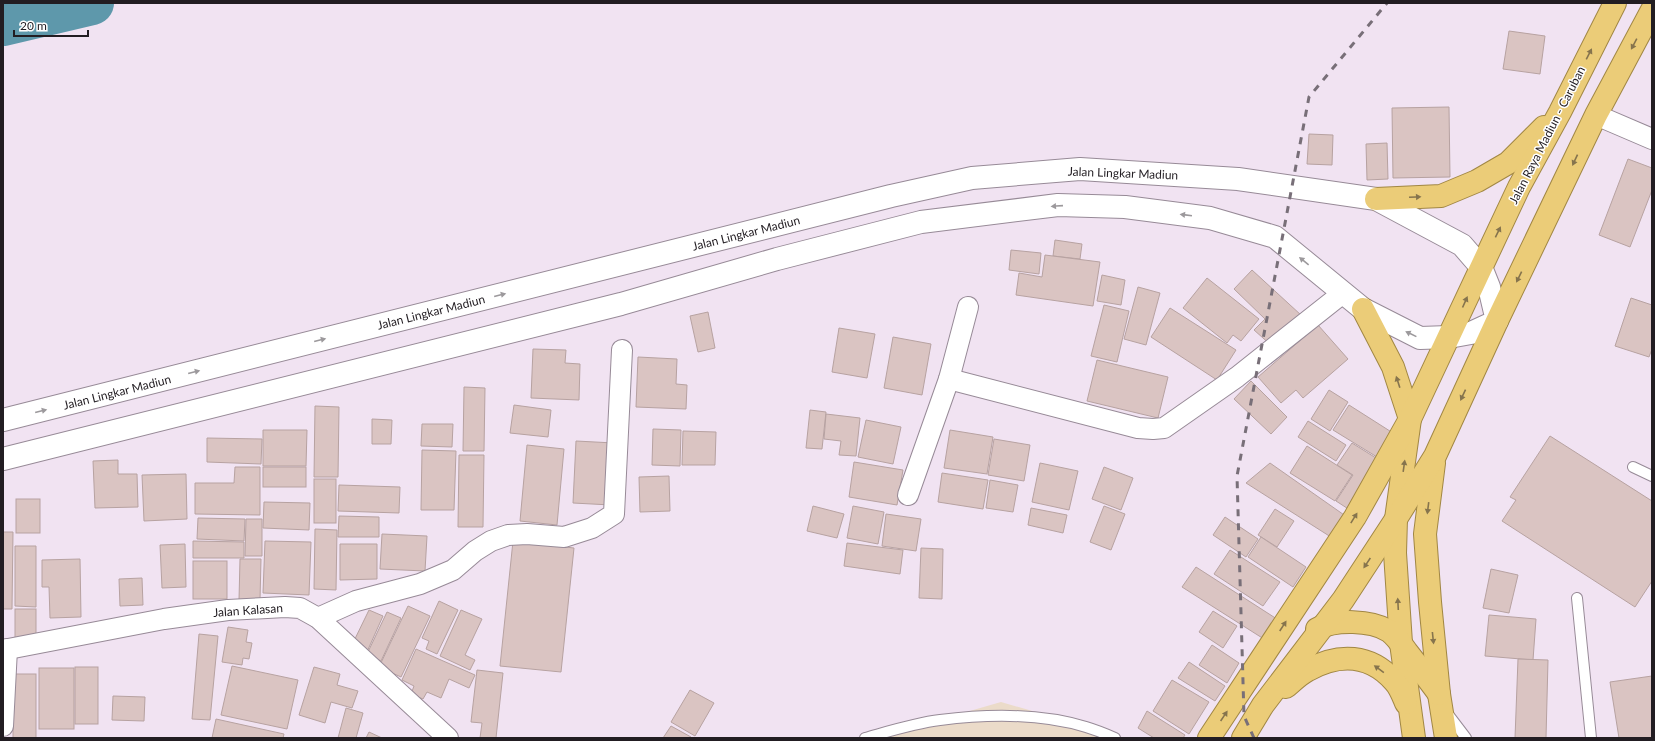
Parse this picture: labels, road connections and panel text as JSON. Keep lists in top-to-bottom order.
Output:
{
  "streets": {
    "highway": ["Jalan Raya Madiun - Caruban"],
    "main road": ["Jalan Lingkar Madiun"],
    "street": ["Jalan Kalasan"]
  },
  "crossings": [
    ["Jalan Raya Madiun - Caruban", "Jalan Lingkar Madiun"]
  ],
  "scale_bar": "20 m"
}
